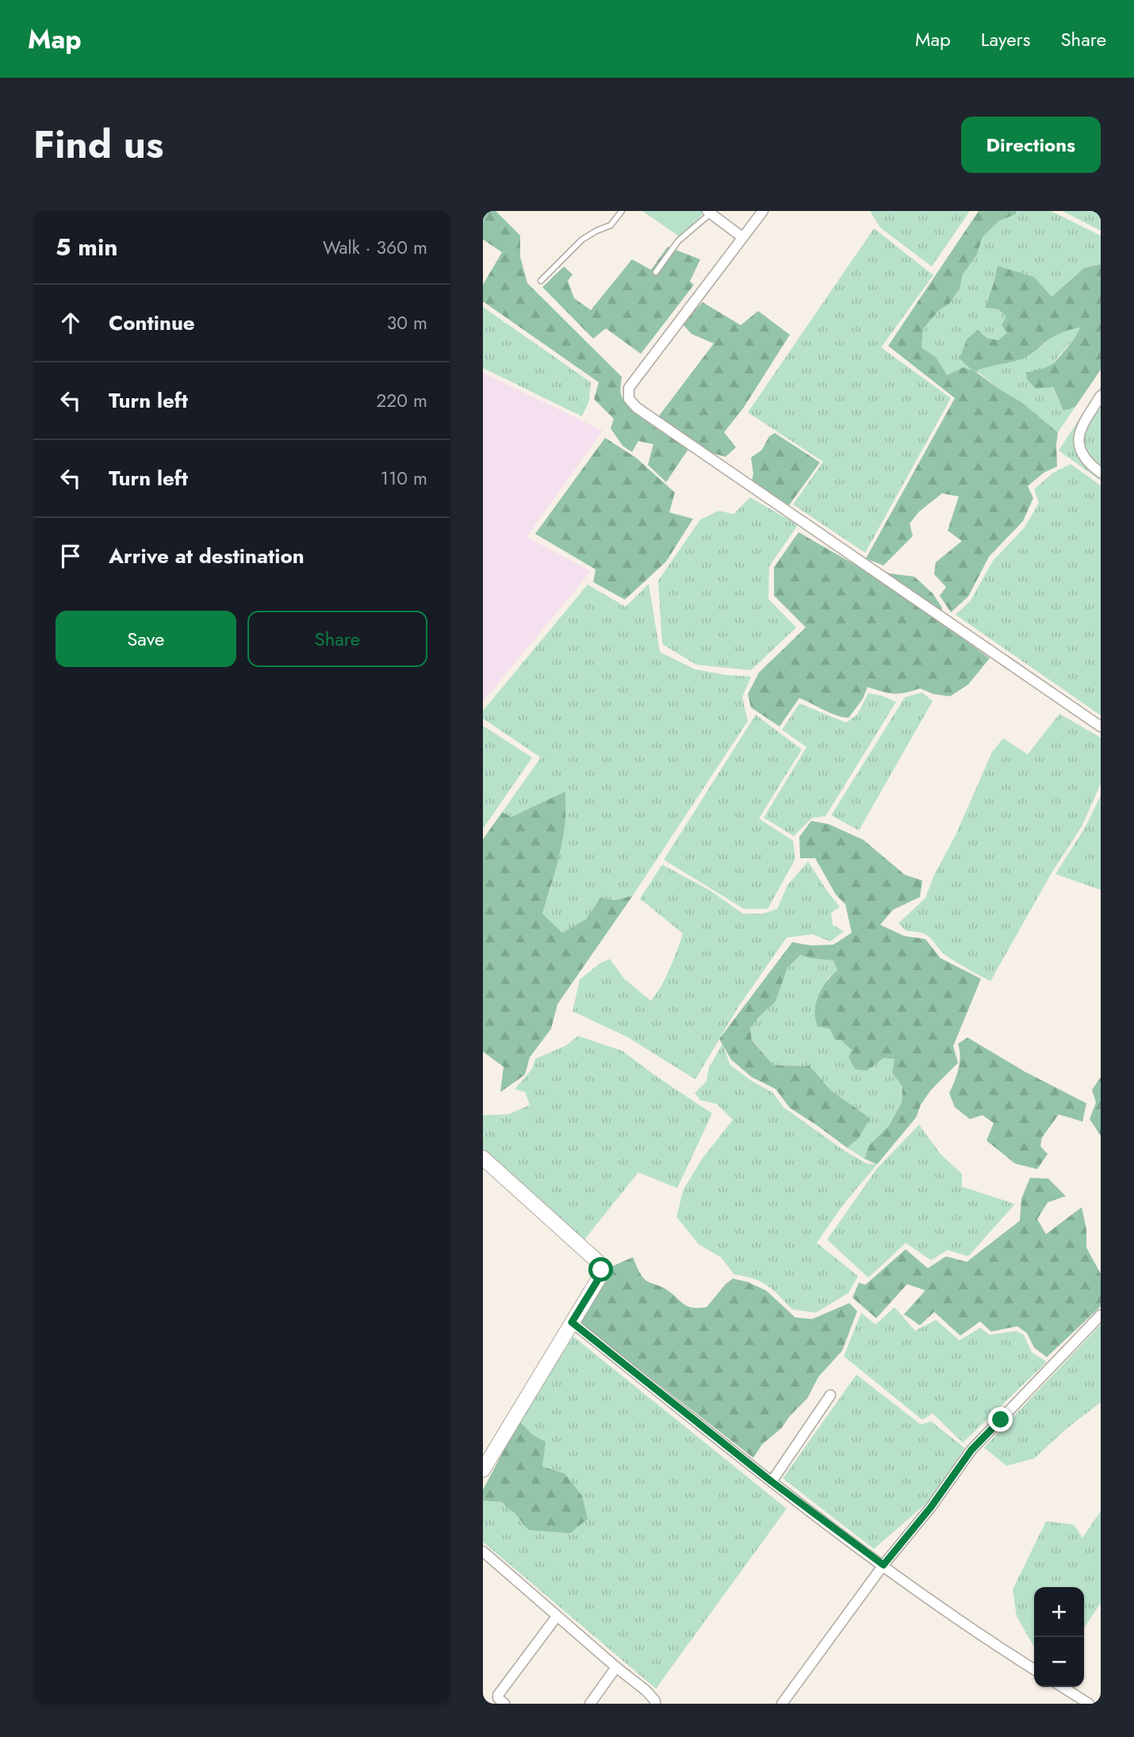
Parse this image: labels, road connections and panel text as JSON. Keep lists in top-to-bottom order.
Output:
{
  "page": {
    "header": "Map",
    "nav": ["Map", "Layers", "Share"],
    "title": "Find us",
    "buttons": [
      "Directions",
      ["Save", "Share"]
    ],
    "heading": ["5 min", "Walk · 360 m"],
    "list": [
      ["Continue", "30 m"],
      ["Turn left", "220 m"],
      ["Turn left", "110 m"],
      "Arrive at destination"
    ],
    "map_buttons": ["+", "−"]
  }
}
